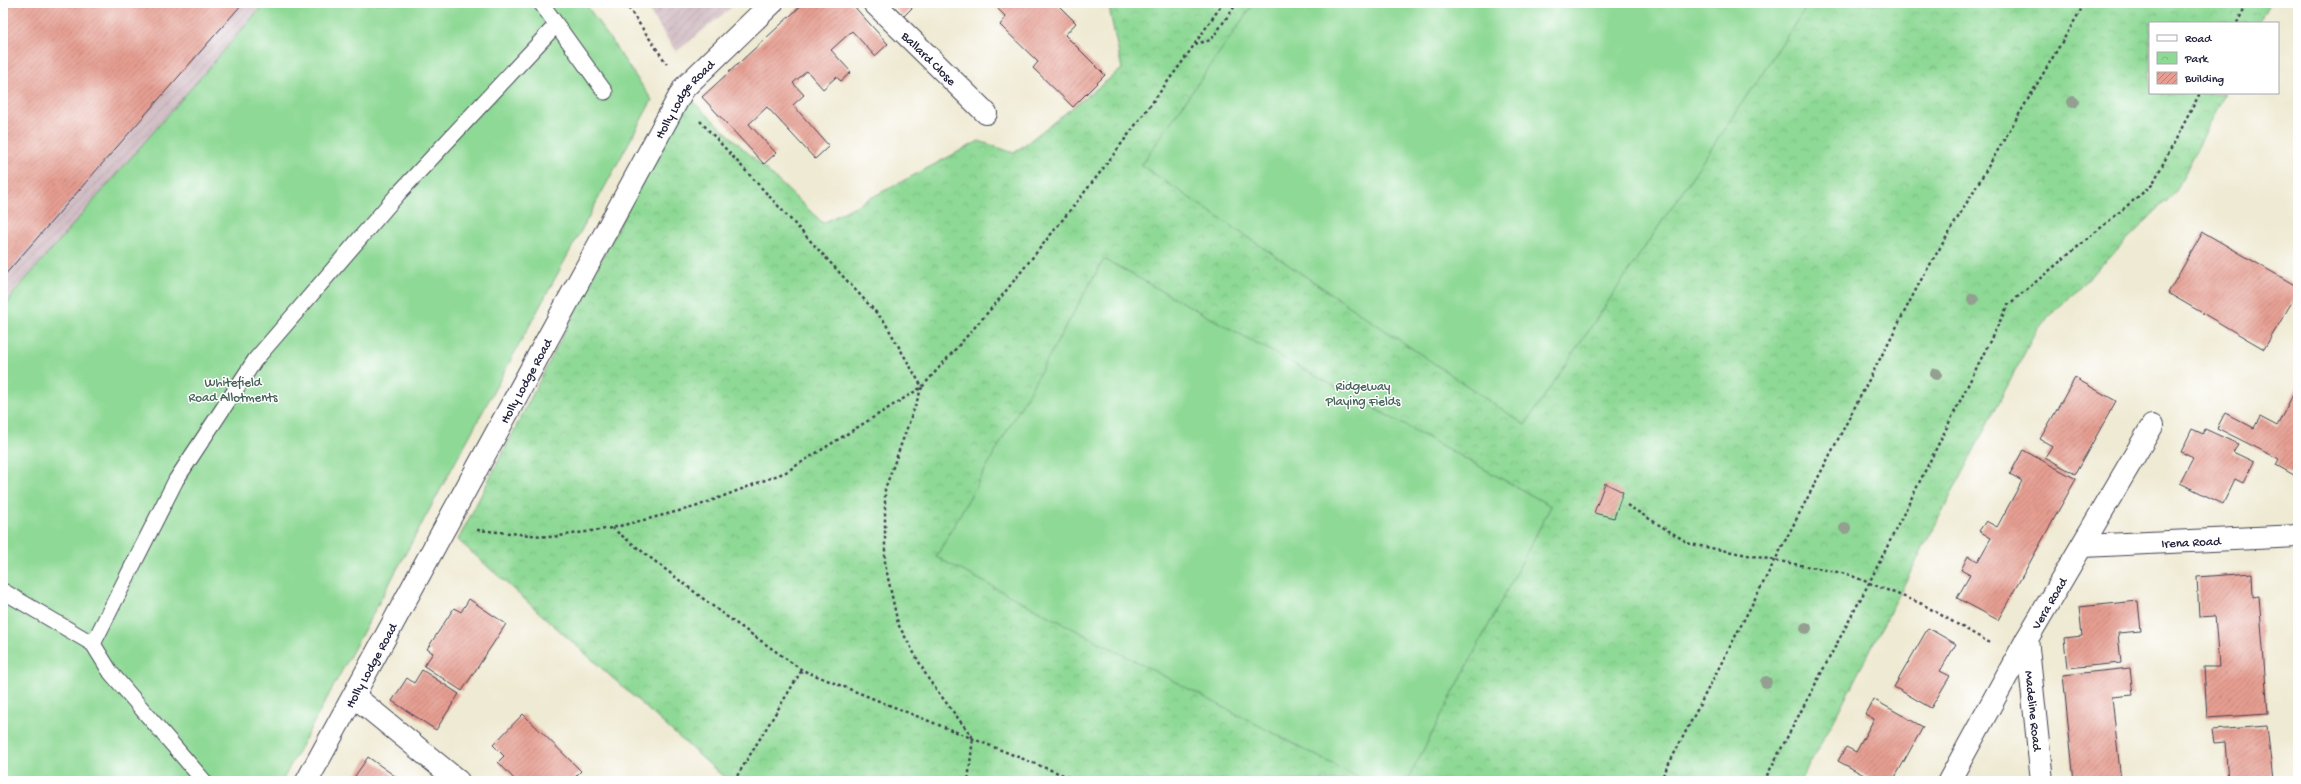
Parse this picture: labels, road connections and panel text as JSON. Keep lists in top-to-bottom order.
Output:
{
  "streets": {
    "street": [
      "Ballard Close",
      "Holly Lodge Road",
      "Irena Road",
      "Vera Road",
      "Madeline Road"
    ]
  },
  "crossings": [
    ["Irena Road", "Vera Road"],
    ["Vera Road", "Madeline Road"]
  ],
  "parks": ["Whitefield Road Allotments", "Ridgeway Playing Fields"],
  "legend": ["Road", "Park", "Building"]
}
